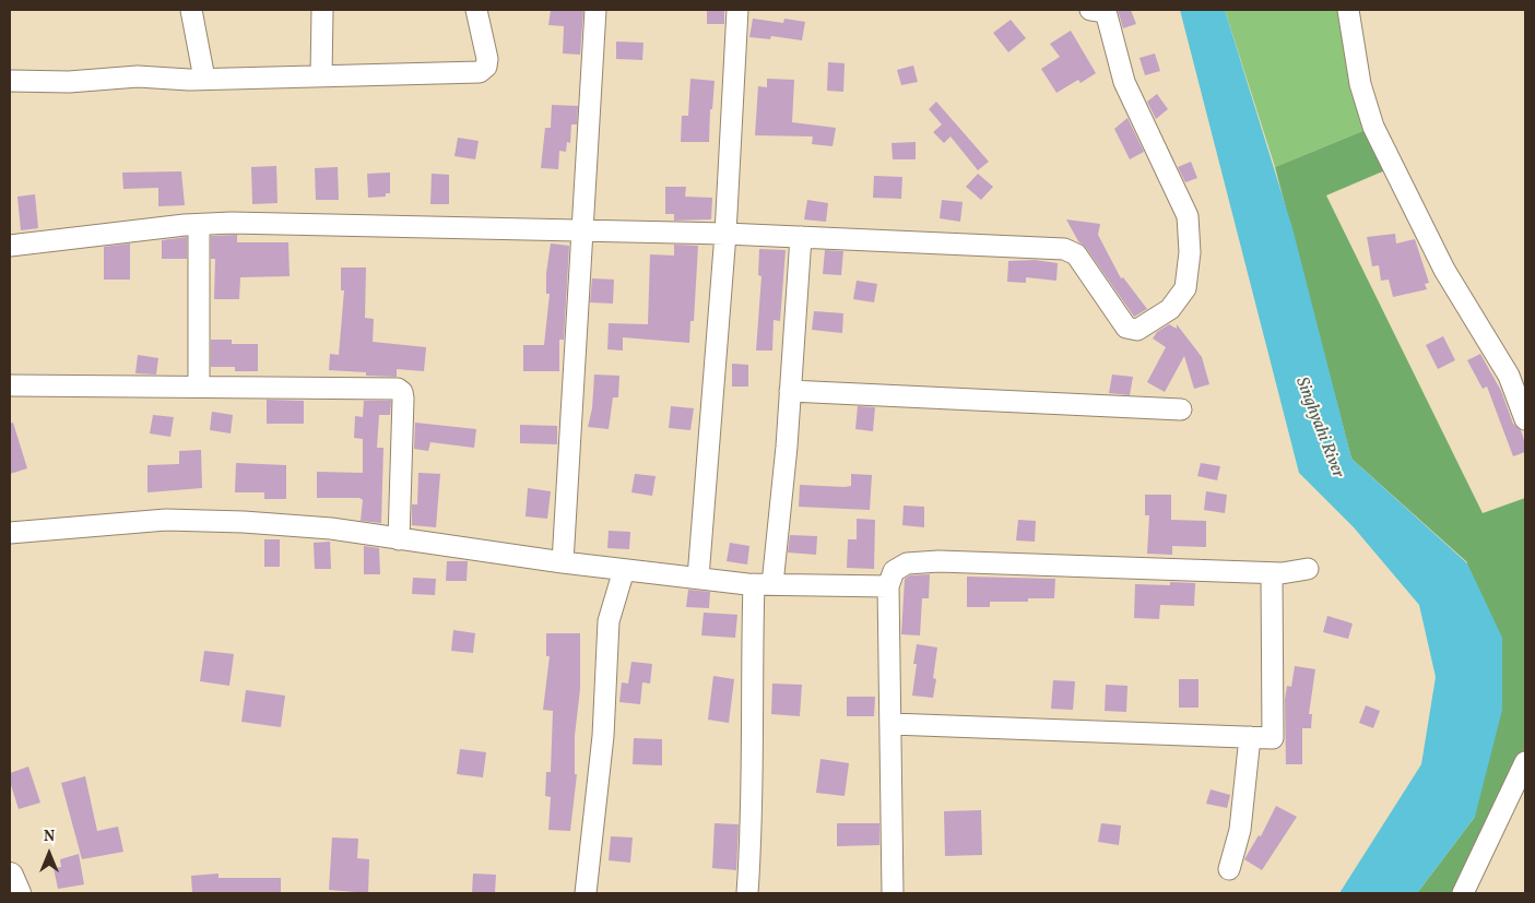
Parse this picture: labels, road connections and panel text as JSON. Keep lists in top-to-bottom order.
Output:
{
  "water": ["Singhyahi River"],
  "north": "top"
}
